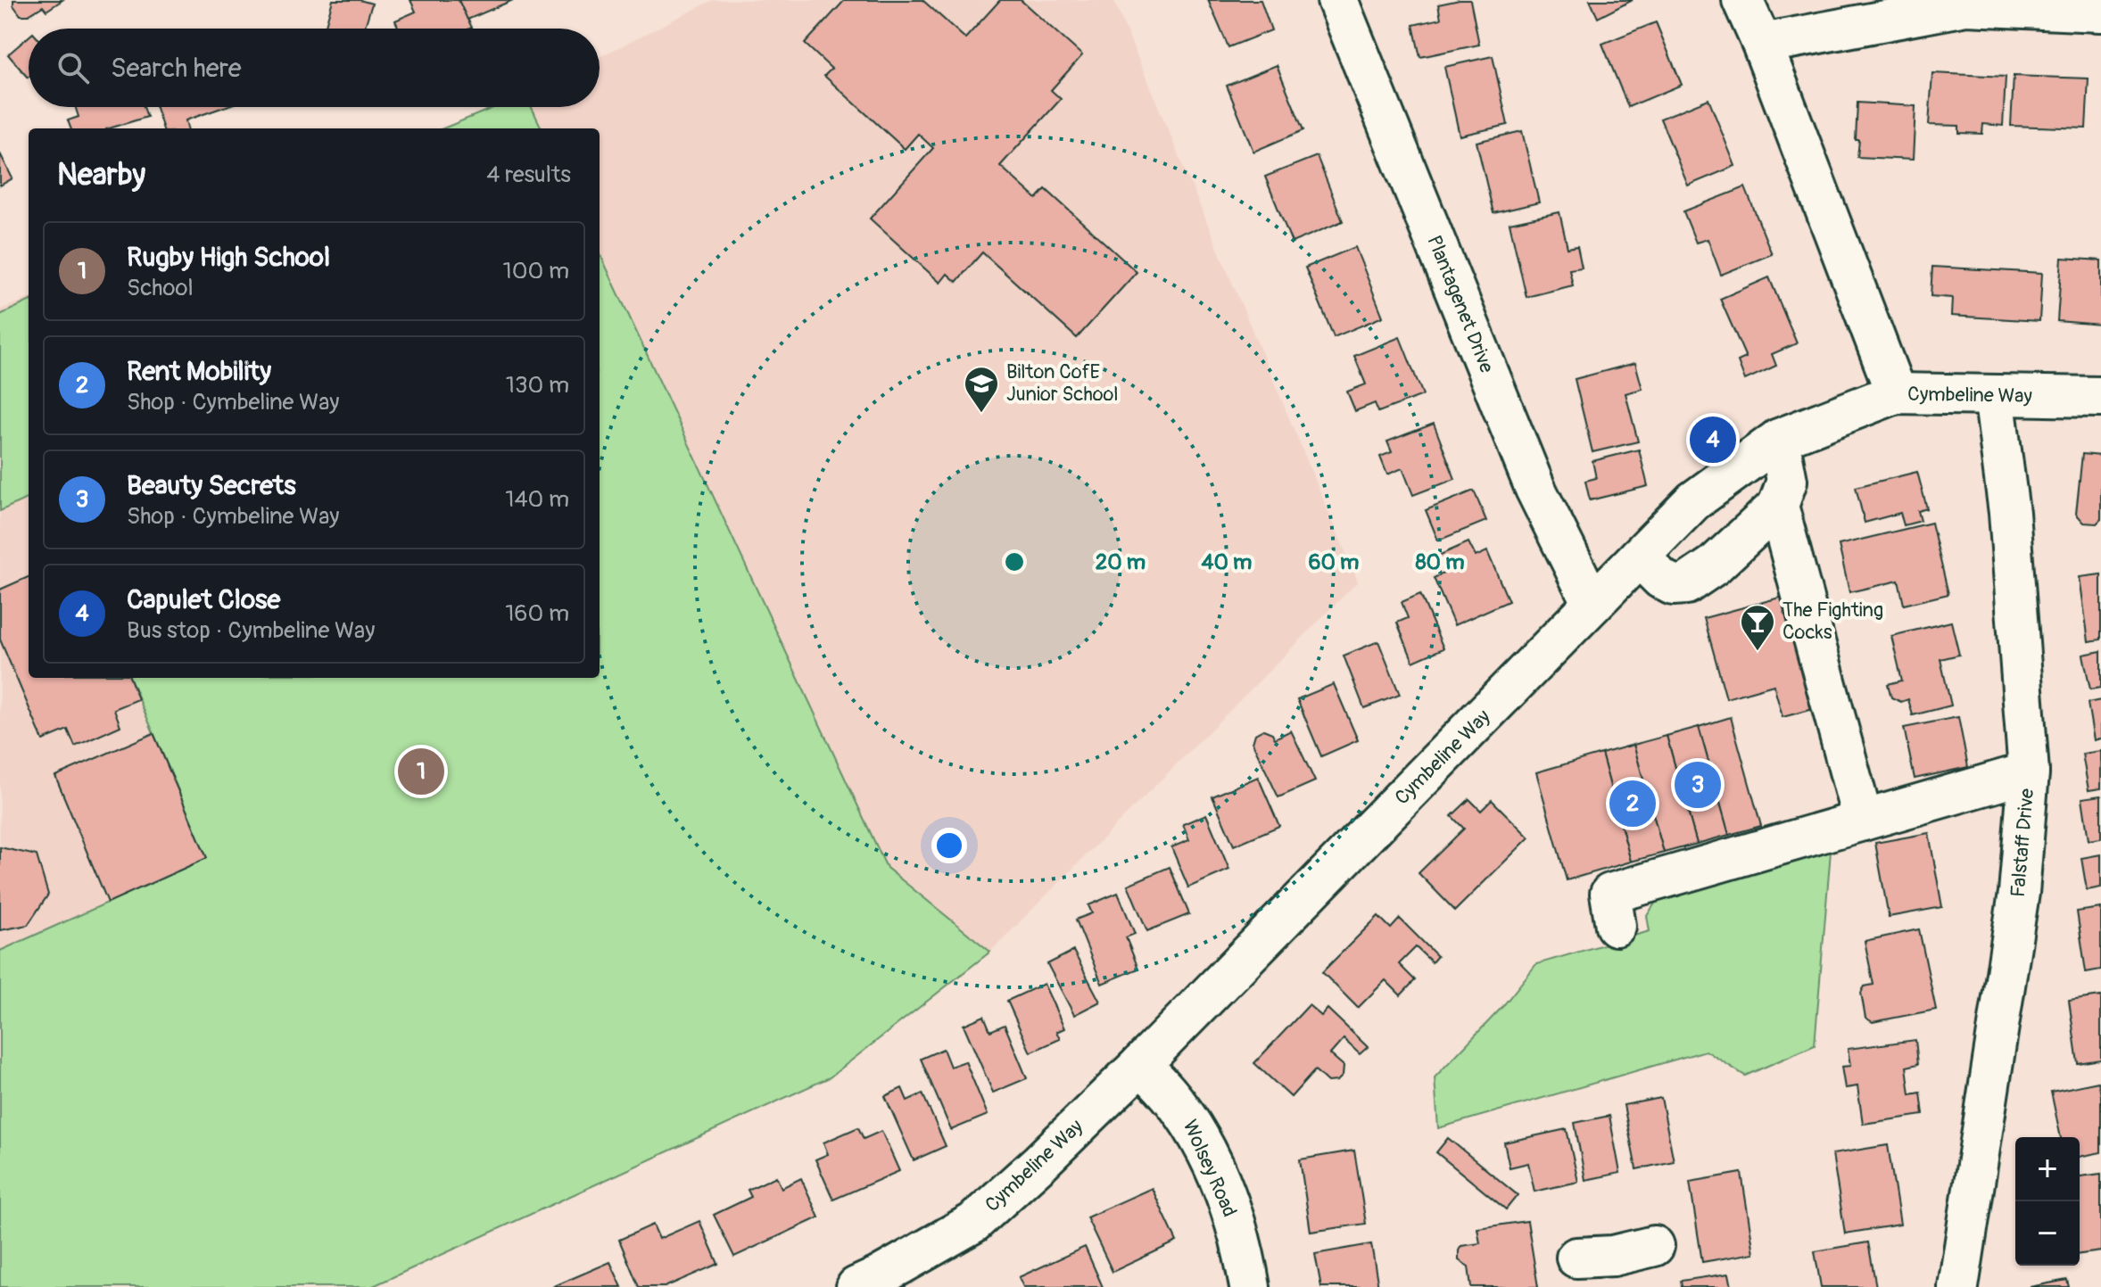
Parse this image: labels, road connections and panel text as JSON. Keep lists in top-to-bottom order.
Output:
{
  "streets": {
    "street": [
      "Plantagenet Drive",
      "Cymbeline Way",
      "Falstaff Drive",
      "Wolsey Road"
    ]
  },
  "crossings": [
    ["Plantagenet Drive", "Cymbeline Way"],
    ["Cymbeline Way", "Falstaff Drive"],
    ["Cymbeline Way", "Wolsey Road"]
  ],
  "places": {
    "school or university": ["Bilton CofE Junior School"],
    "bar": ["The Fighting Cocks"]
  },
  "page": {
    "search": "Search here",
    "heading": ["Nearby", "4 results"],
    "list": [
      {
        "mark": "1",
        "name": "Rugby High School",
        "note": "School",
        "value": "100 m"
      },
      {
        "mark": "2",
        "name": "Rent Mobility",
        "note": "Shop · Cymbeline Way",
        "value": "130 m"
      },
      {
        "mark": "3",
        "name": "Beauty Secrets",
        "note": "Shop · Cymbeline Way",
        "value": "140 m"
      },
      {
        "mark": "4",
        "name": "Capulet Close",
        "note": "Bus stop · Cymbeline Way",
        "value": "160 m"
      }
    ],
    "pins": [
      "4",
      "1",
      "3",
      "2"
    ],
    "map_buttons": ["+", "−"]
  },
  "rings": [
    "20 m",
    "40 m",
    "60 m",
    "80 m"
  ]
}
